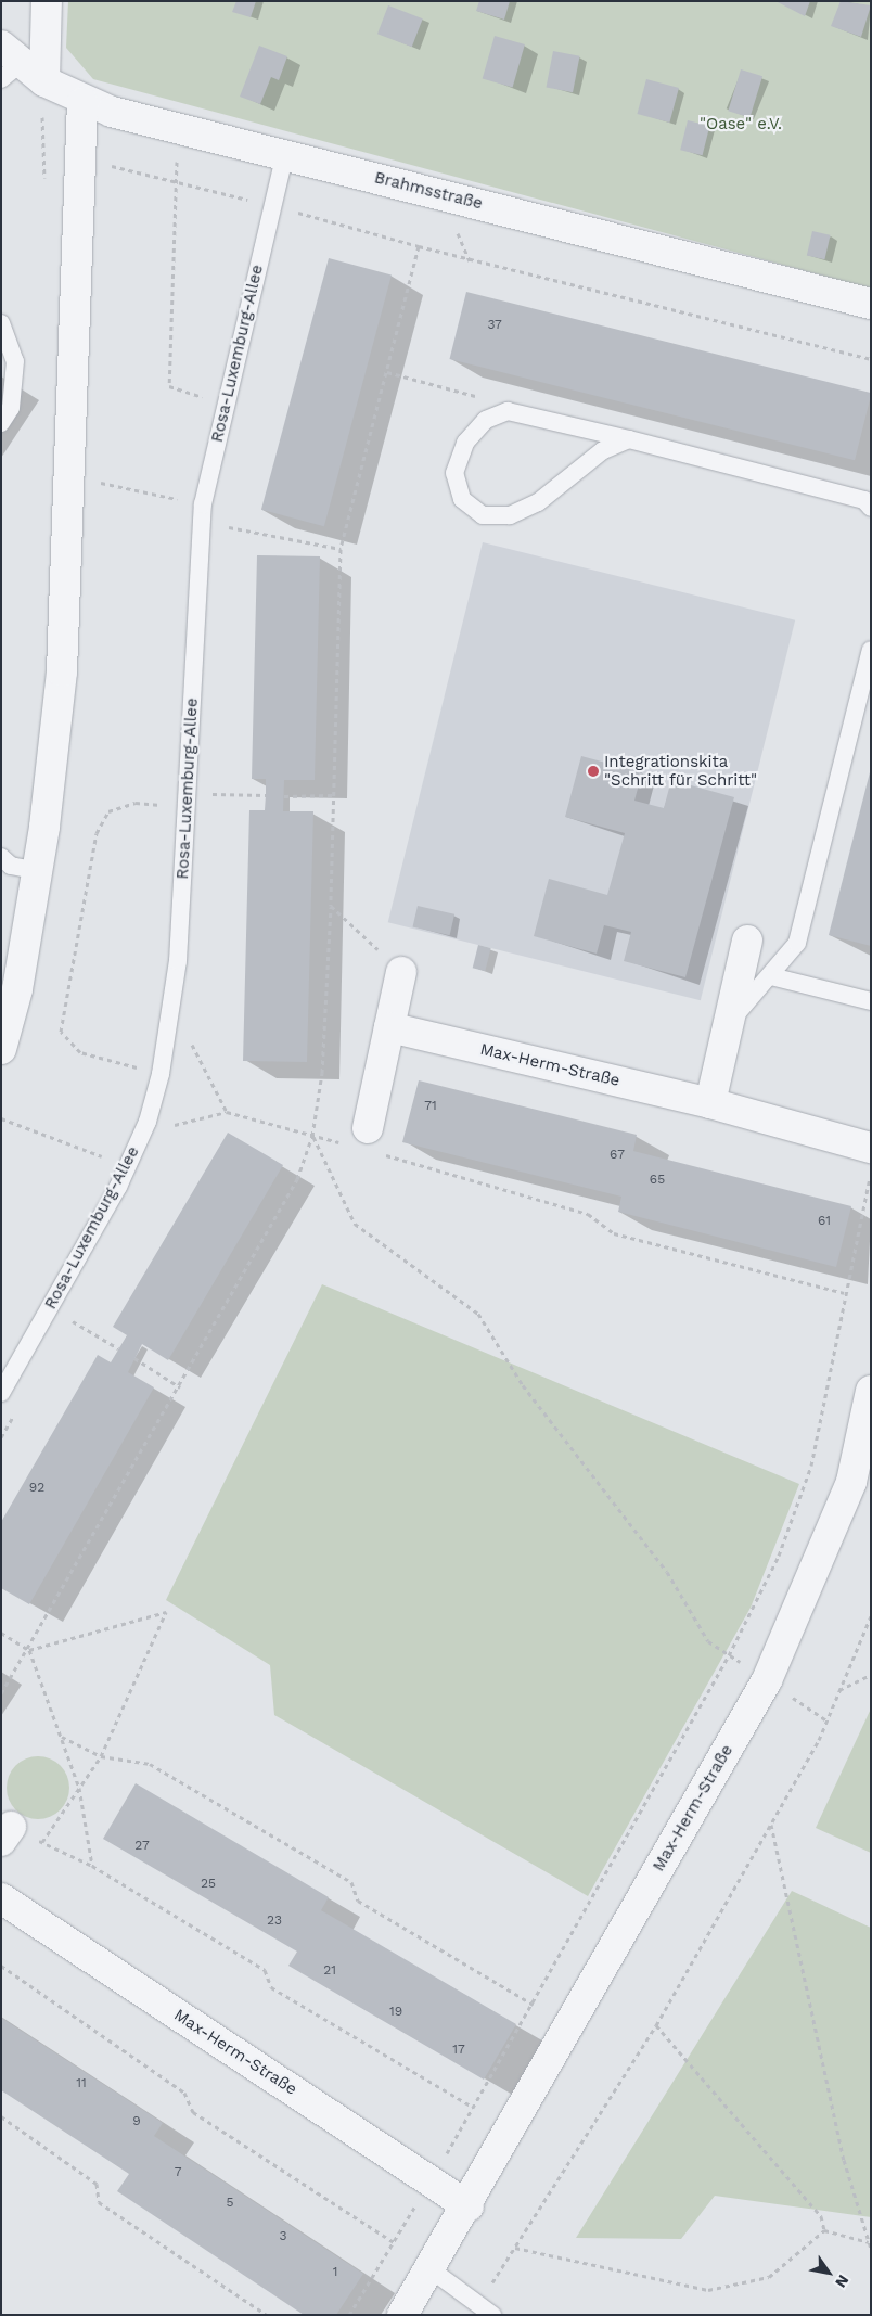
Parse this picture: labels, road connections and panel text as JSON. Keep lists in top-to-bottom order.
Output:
{
  "streets": {
    "street": ["Brahmsstraße", "Max-Herm-Straße"],
    "lane": ["Rosa-Luxemburg-Allee"]
  },
  "crossings": [
    ["Brahmsstraße", "Rosa-Luxemburg-Allee"]
  ],
  "parks": ["\"Oase\" e.V."],
  "places": ["Integrationskita \"Schritt für Schritt\""],
  "house_numbers": [
    "37",
    "71",
    "67",
    "65",
    "61",
    "92",
    "27",
    "25",
    "23",
    "21",
    "19",
    "17",
    "11",
    "9",
    "7",
    "5",
    "3",
    "1"
  ],
  "north": "bottom right"
}
